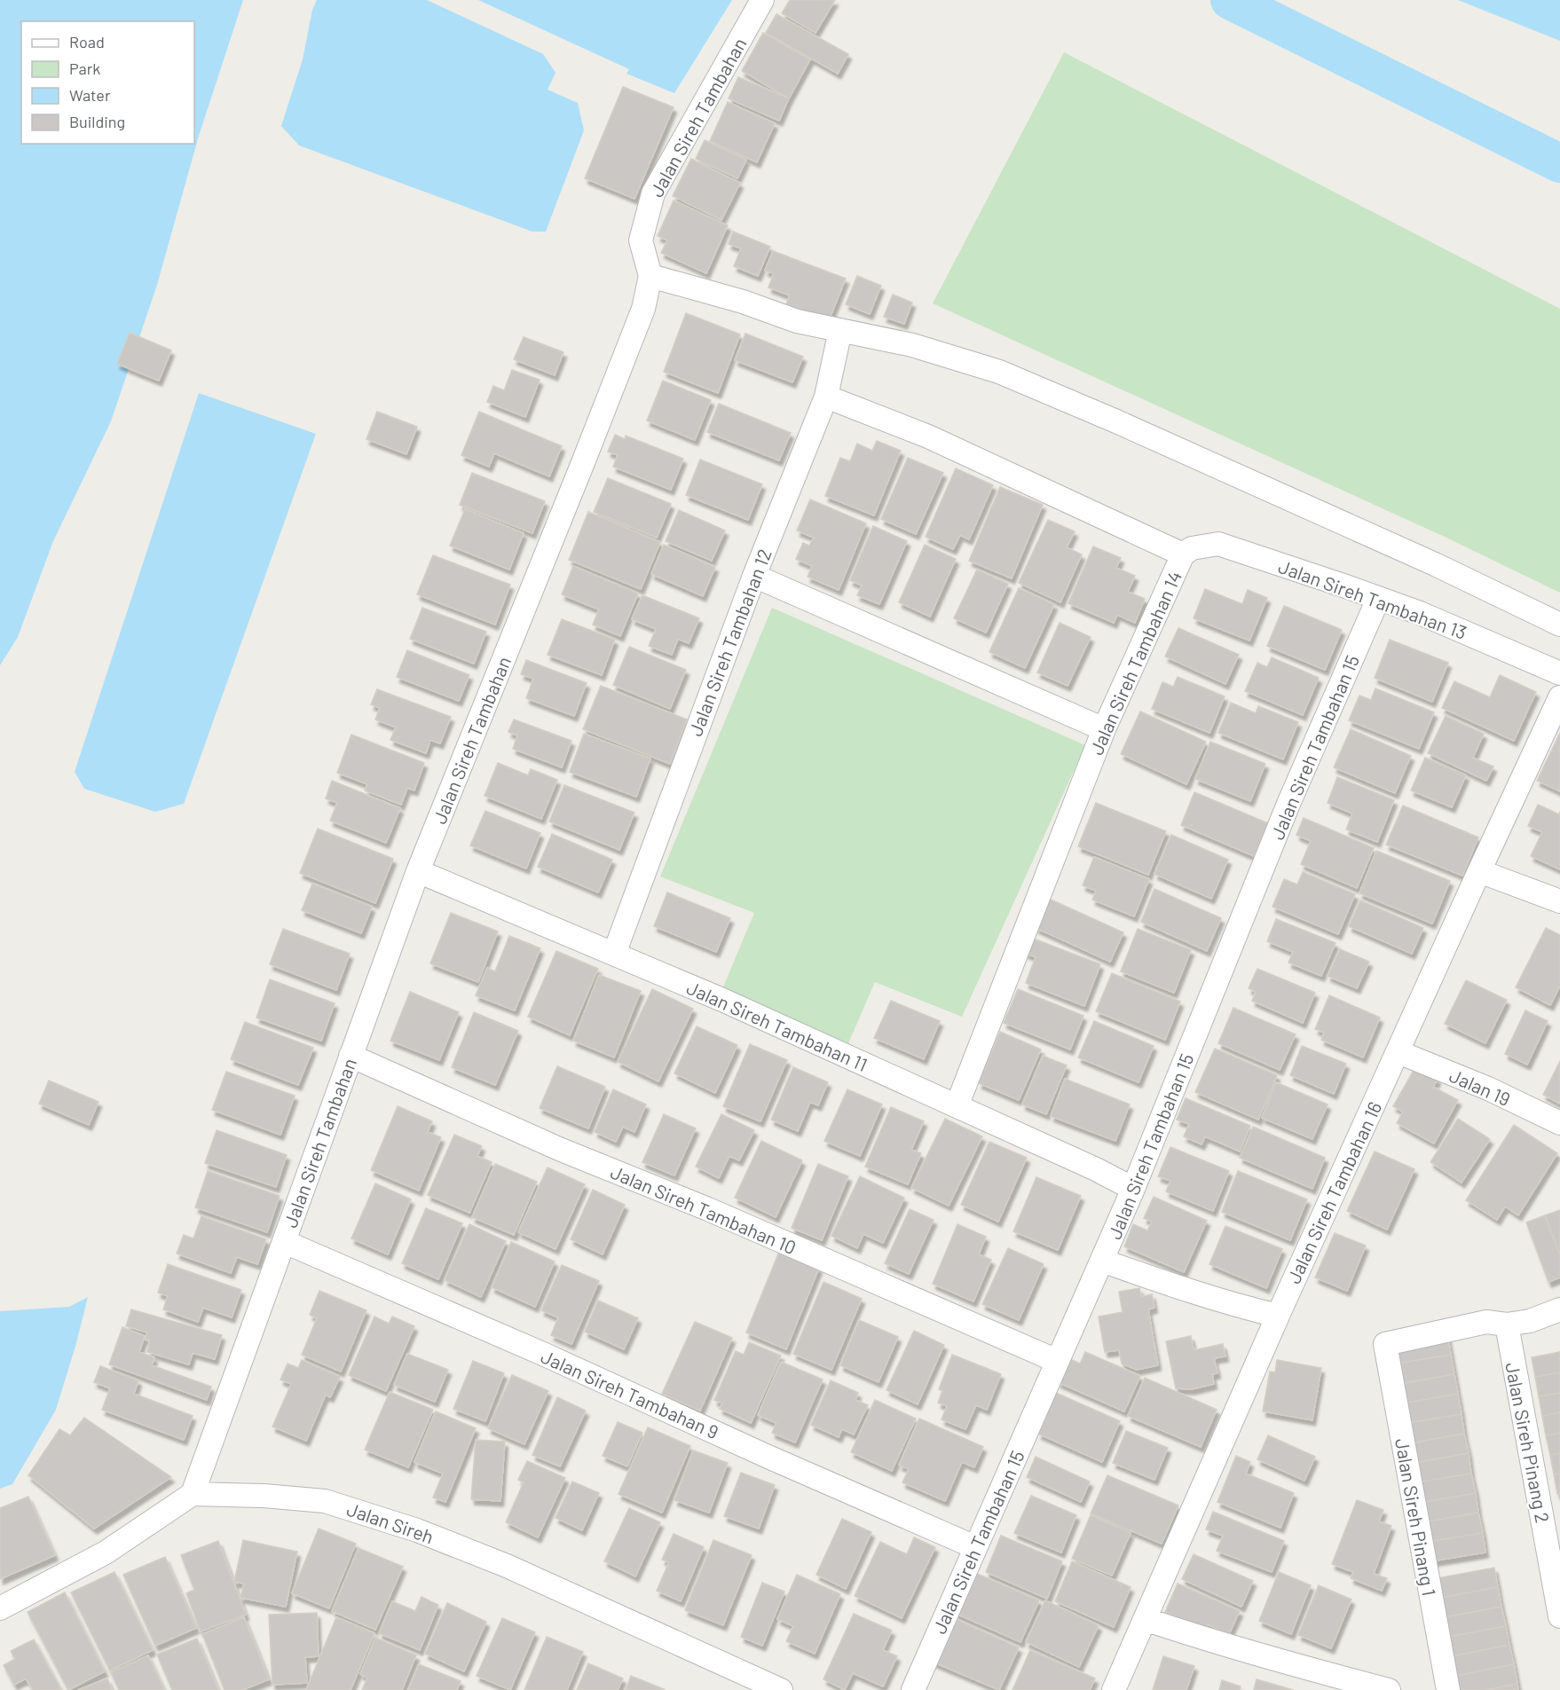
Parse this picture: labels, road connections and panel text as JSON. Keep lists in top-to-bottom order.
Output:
{
  "streets": {
    "street": [
      "Jalan Sireh Tambahan",
      "Jalan Sireh Tambahan 13",
      "Jalan Sireh Tambahan 12",
      "Jalan Sireh Tambahan 14",
      "Jalan Sireh Tambahan 15",
      "Jalan Sireh Tambahan 11",
      "Jalan 19",
      "Jalan Sireh Tambahan 16",
      "Jalan Sireh Tambahan 10",
      "Jalan Sireh Tambahan 9",
      "Jalan Sireh Pinang 2",
      "Jalan Sireh Pinang 1",
      "Jalan Sireh"
    ]
  },
  "crossings": [
    ["Jalan Sireh Tambahan", "Jalan Sireh Tambahan 11"],
    ["Jalan Sireh Tambahan", "Jalan Sireh Tambahan 10"],
    ["Jalan Sireh Tambahan", "Jalan Sireh Tambahan 9"],
    ["Jalan Sireh Tambahan", "Jalan Sireh"],
    ["Jalan Sireh Tambahan 13", "Jalan Sireh Tambahan 14"],
    ["Jalan Sireh Tambahan 13", "Jalan Sireh Tambahan 15"],
    ["Jalan Sireh Tambahan 12", "Jalan Sireh Tambahan 14"],
    ["Jalan Sireh Tambahan 12", "Jalan Sireh Tambahan 11"],
    ["Jalan Sireh Tambahan 14", "Jalan Sireh Tambahan 11"],
    ["Jalan Sireh Tambahan 15", "Jalan Sireh Tambahan 11"],
    ["Jalan Sireh Tambahan 15", "Jalan Sireh Tambahan 10"],
    ["Jalan Sireh Tambahan 15", "Jalan Sireh Tambahan 9"],
    ["Jalan 19", "Jalan Sireh Tambahan 16"],
    ["Jalan Sireh Pinang 2", "Jalan Sireh Pinang 1"]
  ],
  "legend": [
    "Road",
    "Park",
    "Water",
    "Building"
  ]
}
